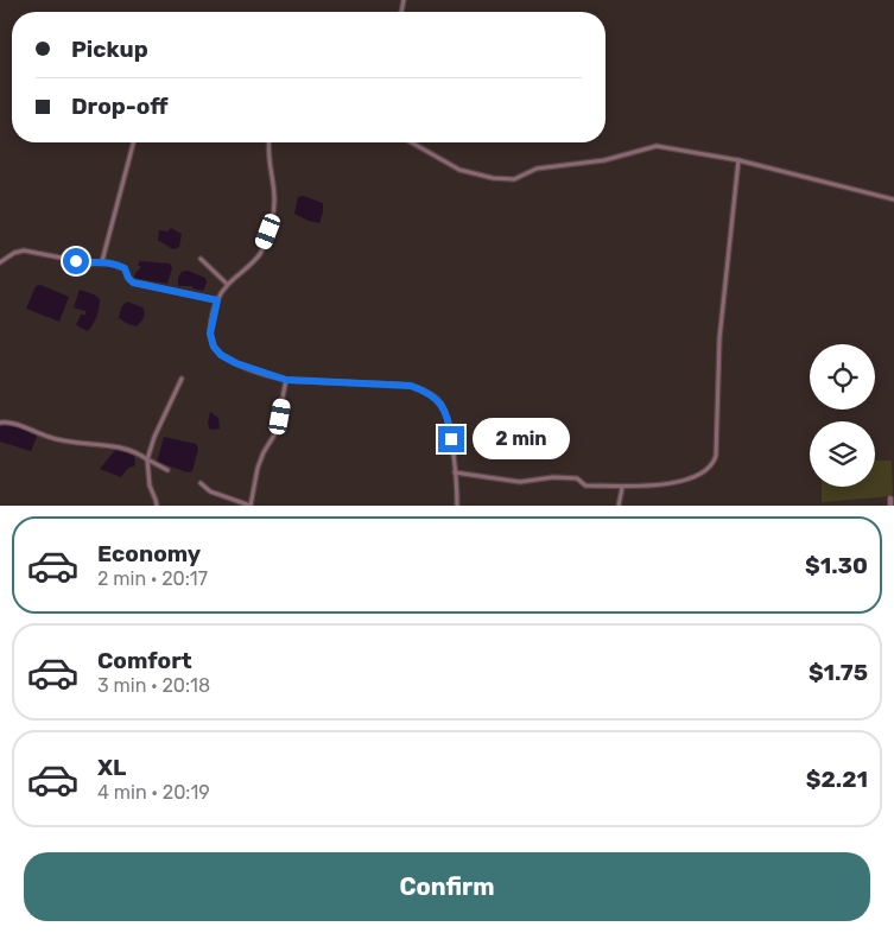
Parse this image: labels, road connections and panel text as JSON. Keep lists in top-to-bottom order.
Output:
{
  "page": {
    "banner": ["Pickup", "Drop-off"],
    "bubble": "2 min",
    "list": [
      {
        "name": "Economy",
        "note": "2 min · 20:17",
        "value": "$1.30"
      },
      {
        "name": "Comfort",
        "note": "3 min · 20:18",
        "value": "$1.75"
      },
      {
        "name": "XL",
        "note": "4 min · 20:19",
        "value": "$2.21"
      }
    ],
    "buttons": "Confirm"
  }
}
